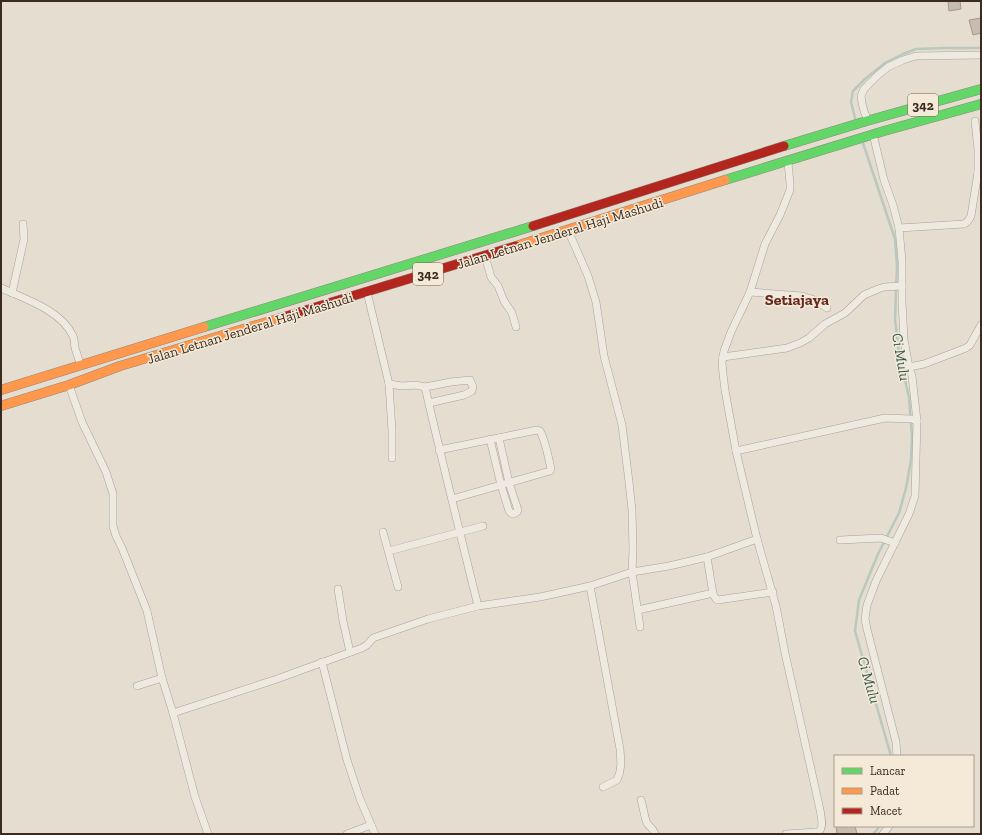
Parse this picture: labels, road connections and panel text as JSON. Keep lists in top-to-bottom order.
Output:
{
  "streets": {
    "main road": ["342", "Jalan Letnan Jenderal Haji Mashudi"]
  },
  "districts": ["Setiajaya"],
  "water": ["Ci Mulu"],
  "legend": ["Lancar", "Padat", "Macet"]
}
